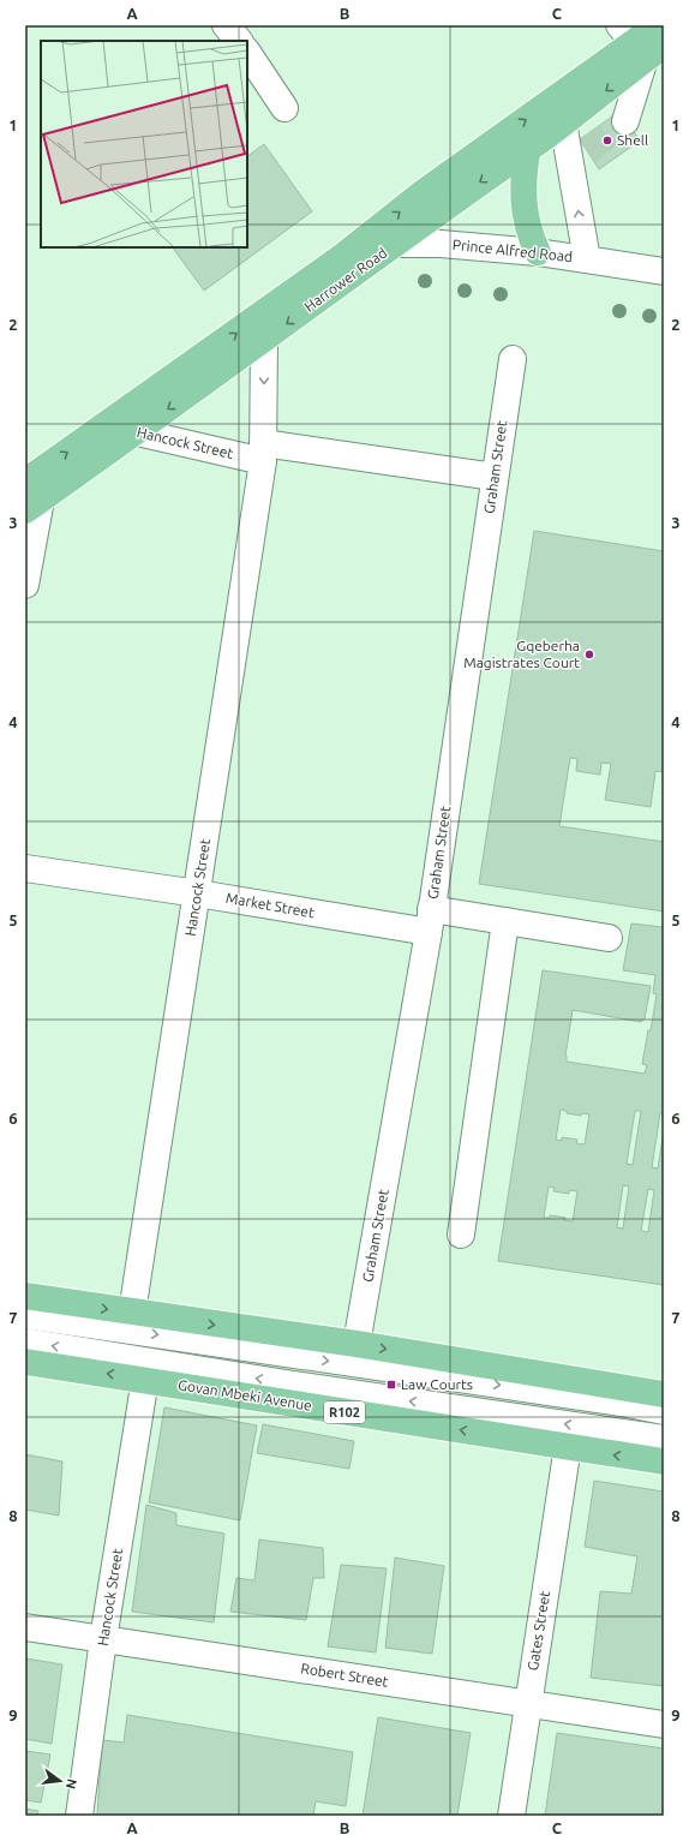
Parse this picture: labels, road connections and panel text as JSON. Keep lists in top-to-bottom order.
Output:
{
  "streets": {
    "main road": ["Harrower Road", "Govan Mbeki Avenue", "R102"],
    "street": [
      "Prince Alfred Road",
      "Hancock Street",
      "Graham Street",
      "Market Street",
      "Gates Street",
      "Robert Street"
    ]
  },
  "crossings": [
    ["Prince Alfred Road", "Harrower Road"],
    ["Harrower Road", "Hancock Street"],
    ["Hancock Street", "Market Street"],
    ["Hancock Street", "Govan Mbeki Avenue"],
    ["Hancock Street", "Robert Street"],
    ["Graham Street", "Market Street"],
    ["Govan Mbeki Avenue", "Gates Street"],
    ["Gates Street", "Robert Street"]
  ],
  "places": {
    "other": ["Shell", "Gqeberha Magistrates Court"],
    "transit": ["Law Courts"]
  },
  "north": "right",
  "grid": {
    "columns": ["A", "B", "C"],
    "rows": [
      "1",
      "2",
      "3",
      "4",
      "5",
      "6",
      "7",
      "8",
      "9"
    ]
  }
}
